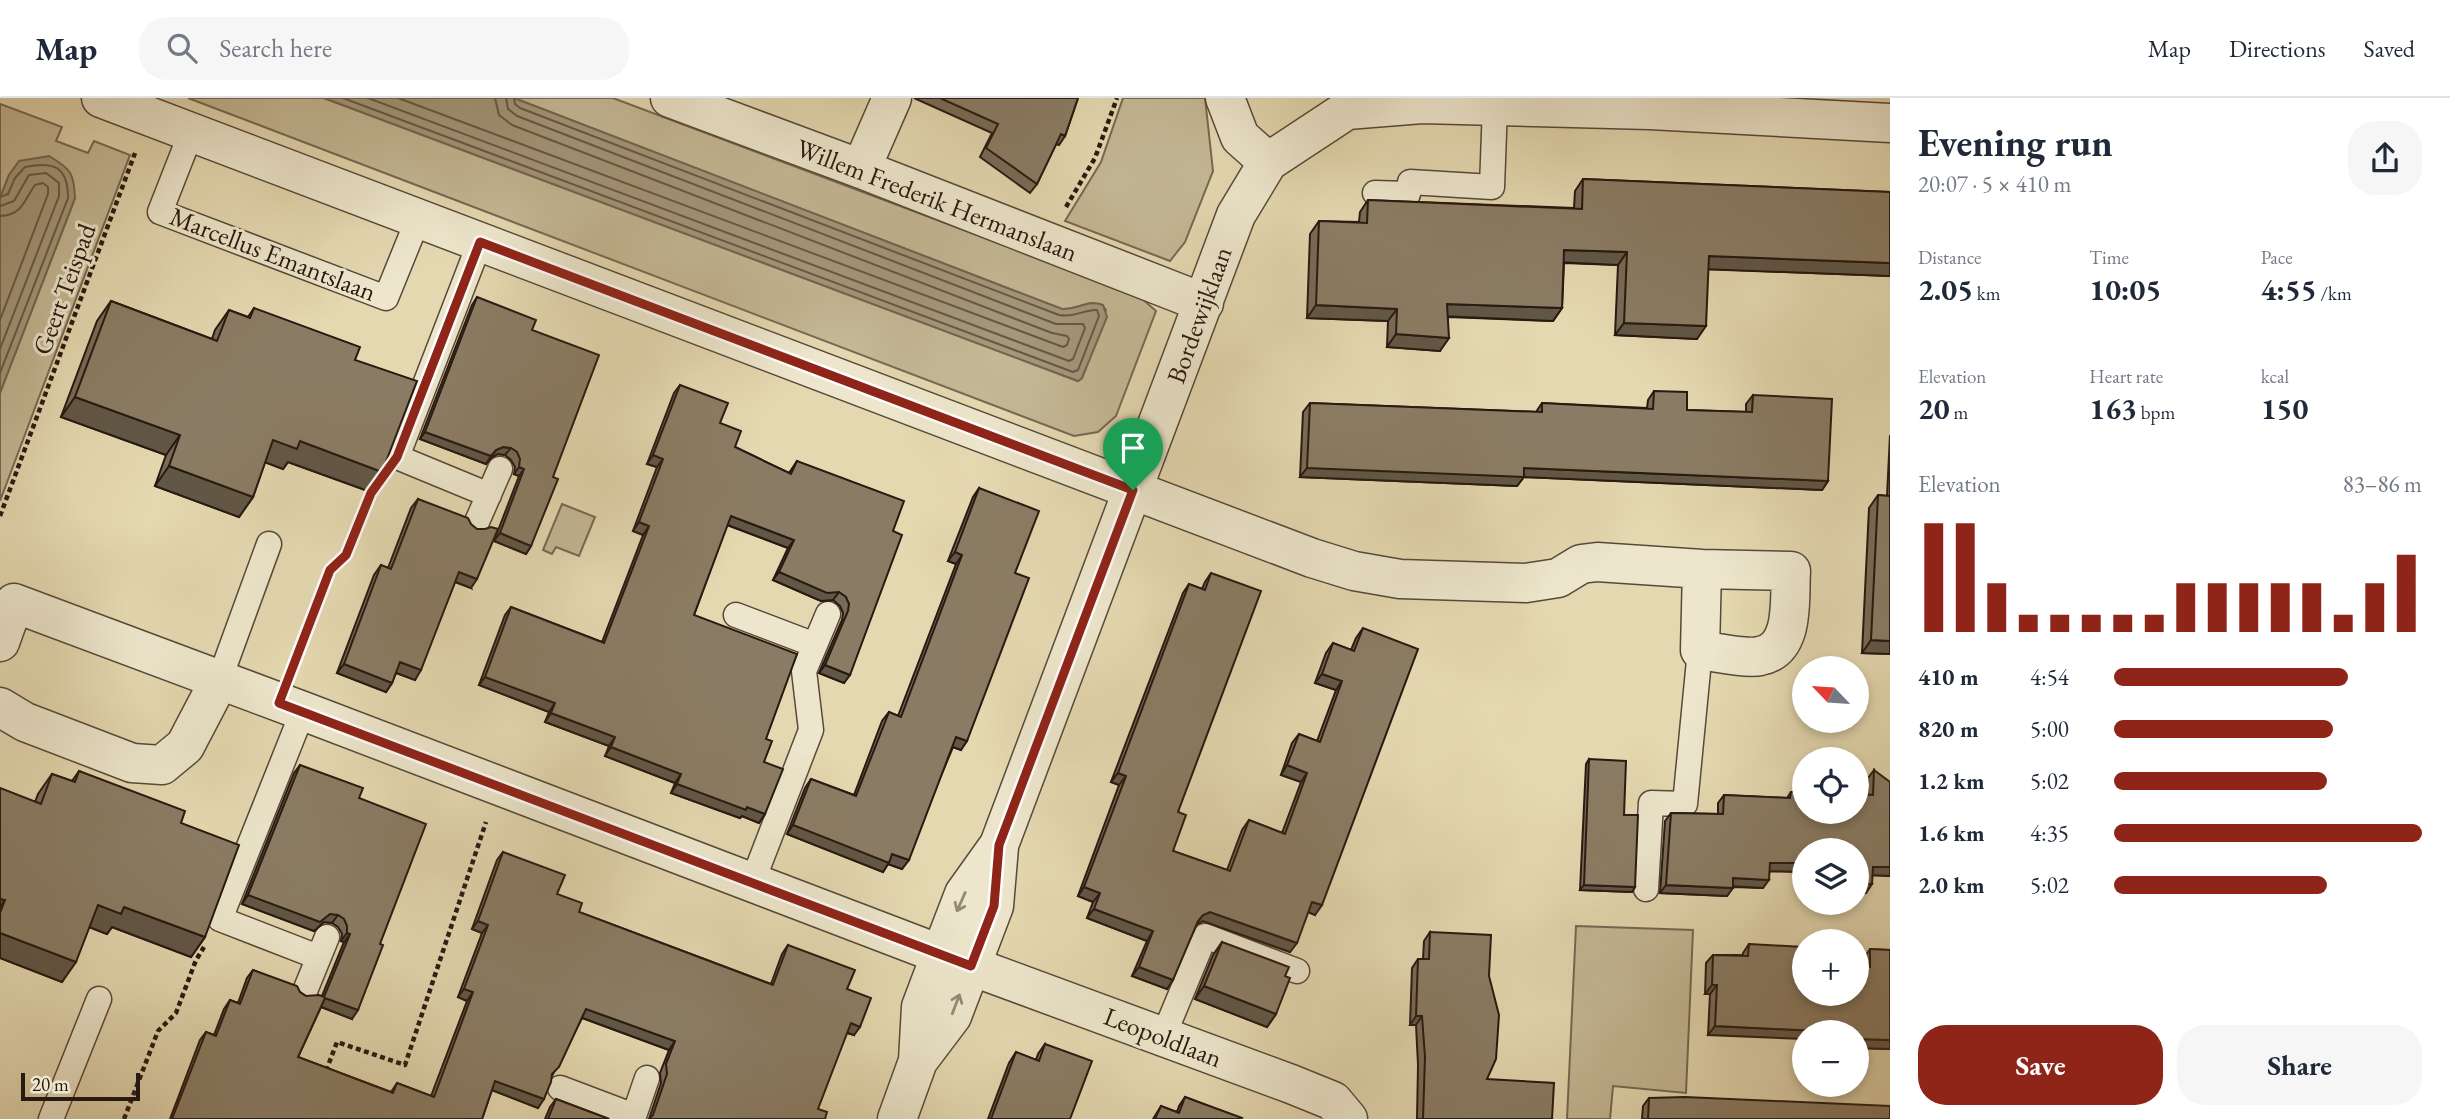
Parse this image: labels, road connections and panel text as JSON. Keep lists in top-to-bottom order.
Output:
{
  "streets": {
    "street": ["Willem Frederik Hermanslaan", "Bordewijklaan", "Leopoldlaan"],
    "lane": ["Marcellus Emantslaan"],
    "path": ["Geert Teispad"]
  },
  "crossings": [
    ["Willem Frederik Hermanslaan", "Bordewijklaan"],
    ["Bordewijklaan", "Leopoldlaan"]
  ],
  "scale_bar": "20 m",
  "north": "top left",
  "page": {
    "header": "Map",
    "search": "Search here",
    "nav": ["Map", "Directions", "Saved"],
    "heading": ["Evening run", "20:07 · 5 × 410 m"],
    "stats": [
      ["Distance", "2.05 km"],
      ["Time", "10:05"],
      ["Pace", "4:55 /km"],
      ["Elevation", "20 m"],
      ["Heart rate", "163 bpm"],
      ["kcal", "150"]
    ],
    "chart": ["Elevation", "83–86 m"],
    "list": [
      {
        "name": "410 m",
        "note": "4:54"
      },
      {
        "name": "820 m",
        "note": "5:00"
      },
      {
        "name": "1.2 km",
        "note": "5:02"
      },
      {
        "name": "1.6 km",
        "note": "4:35"
      },
      {
        "name": "2.0 km",
        "note": "5:02"
      }
    ],
    "map_buttons": ["+", "−"],
    "buttons": ["Save", "Share"],
    "scale": "20 m"
  }
}
